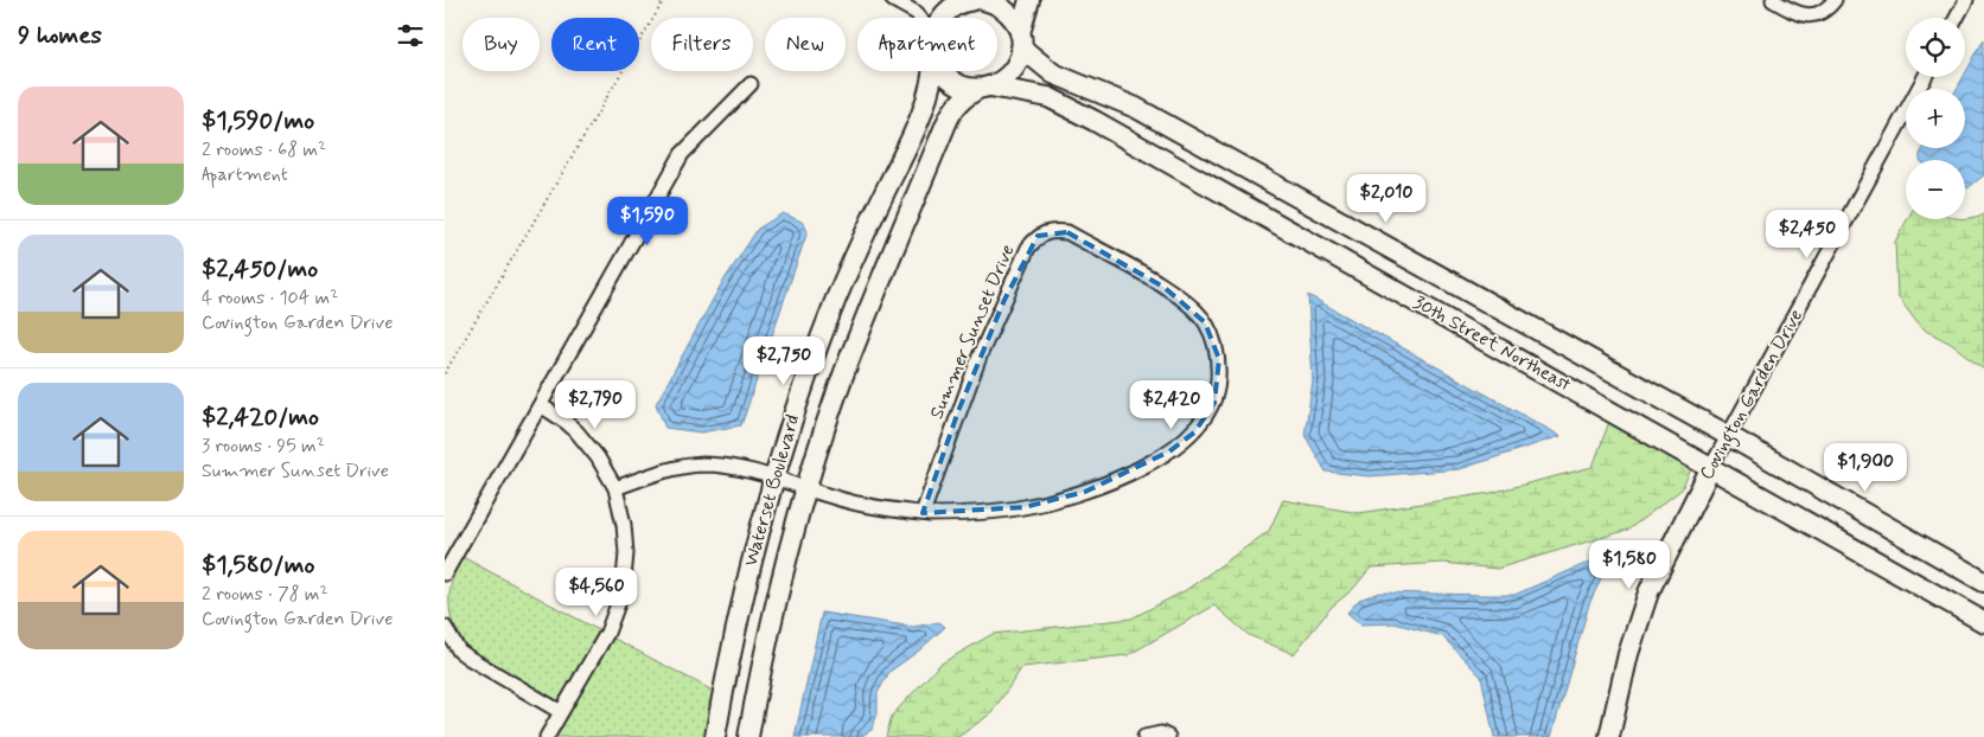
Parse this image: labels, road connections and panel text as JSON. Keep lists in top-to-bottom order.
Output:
{
  "streets": {
    "street": [
      "Summer Sunset Drive",
      "30th Street Northeast",
      "Covington Garden Drive",
      "Waterset Boulevard"
    ]
  },
  "crossings": [
    ["Summer Sunset Drive", "Waterset Boulevard"],
    ["30th Street Northeast", "Covington Garden Drive"],
    ["30th Street Northeast", "Waterset Boulevard"]
  ],
  "page": {
    "heading": "9 homes",
    "map_buttons": ["+", "−"],
    "chip": [
      "Buy",
      "Rent",
      "Filters",
      "New",
      "Apartment"
    ],
    "list": [
      {
        "name": "$1,590/mo",
        "note": "2 rooms · 68 m² · Apartment"
      },
      {
        "name": "$2,450/mo",
        "note": "4 rooms · 104 m² · Covington Garden Drive"
      },
      {
        "name": "$2,420/mo",
        "note": "3 rooms · 95 m² · Summer Sunset Drive"
      },
      {
        "name": "$1,580/mo",
        "note": "2 rooms · 78 m² · Covington Garden Drive"
      }
    ],
    "price": [
      "$2,010",
      "$1,590",
      "$2,450",
      "$2,750",
      "$2,790",
      "$2,420",
      "$1,900",
      "$1,580",
      "$4,560"
    ]
  }
}
